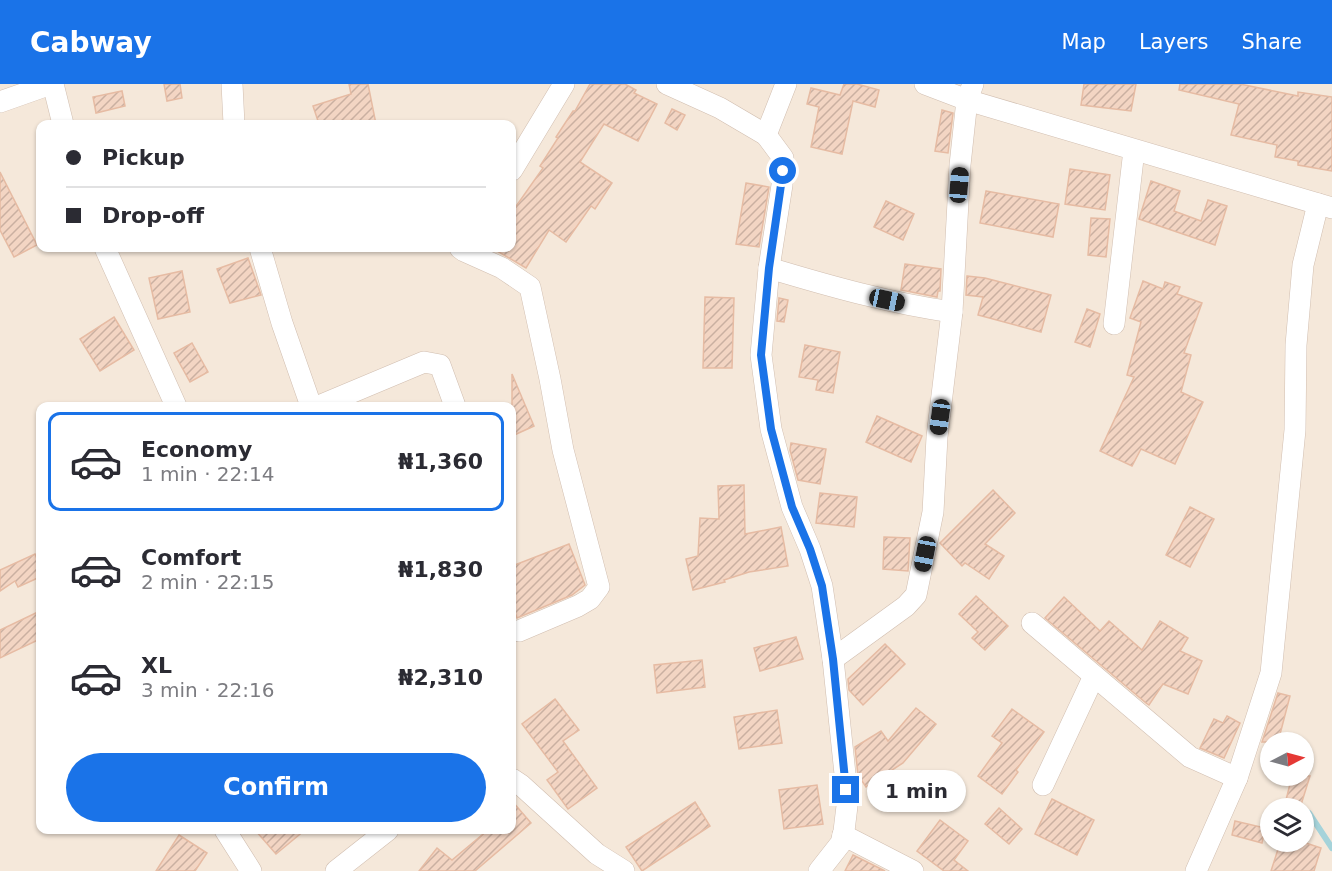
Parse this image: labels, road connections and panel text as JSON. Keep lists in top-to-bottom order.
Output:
{
  "north": "right",
  "page": {
    "header": "Cabway",
    "nav": ["Map", "Layers", "Share"],
    "banner": ["Pickup", "Drop-off"],
    "list": [
      {
        "name": "Economy",
        "note": "1 min · 22:14",
        "value": "₦1,360"
      },
      {
        "name": "Comfort",
        "note": "2 min · 22:15",
        "value": "₦1,830"
      },
      {
        "name": "XL",
        "note": "3 min · 22:16",
        "value": "₦2,310"
      }
    ],
    "buttons": "Confirm",
    "bubble": "1 min"
  }
}
